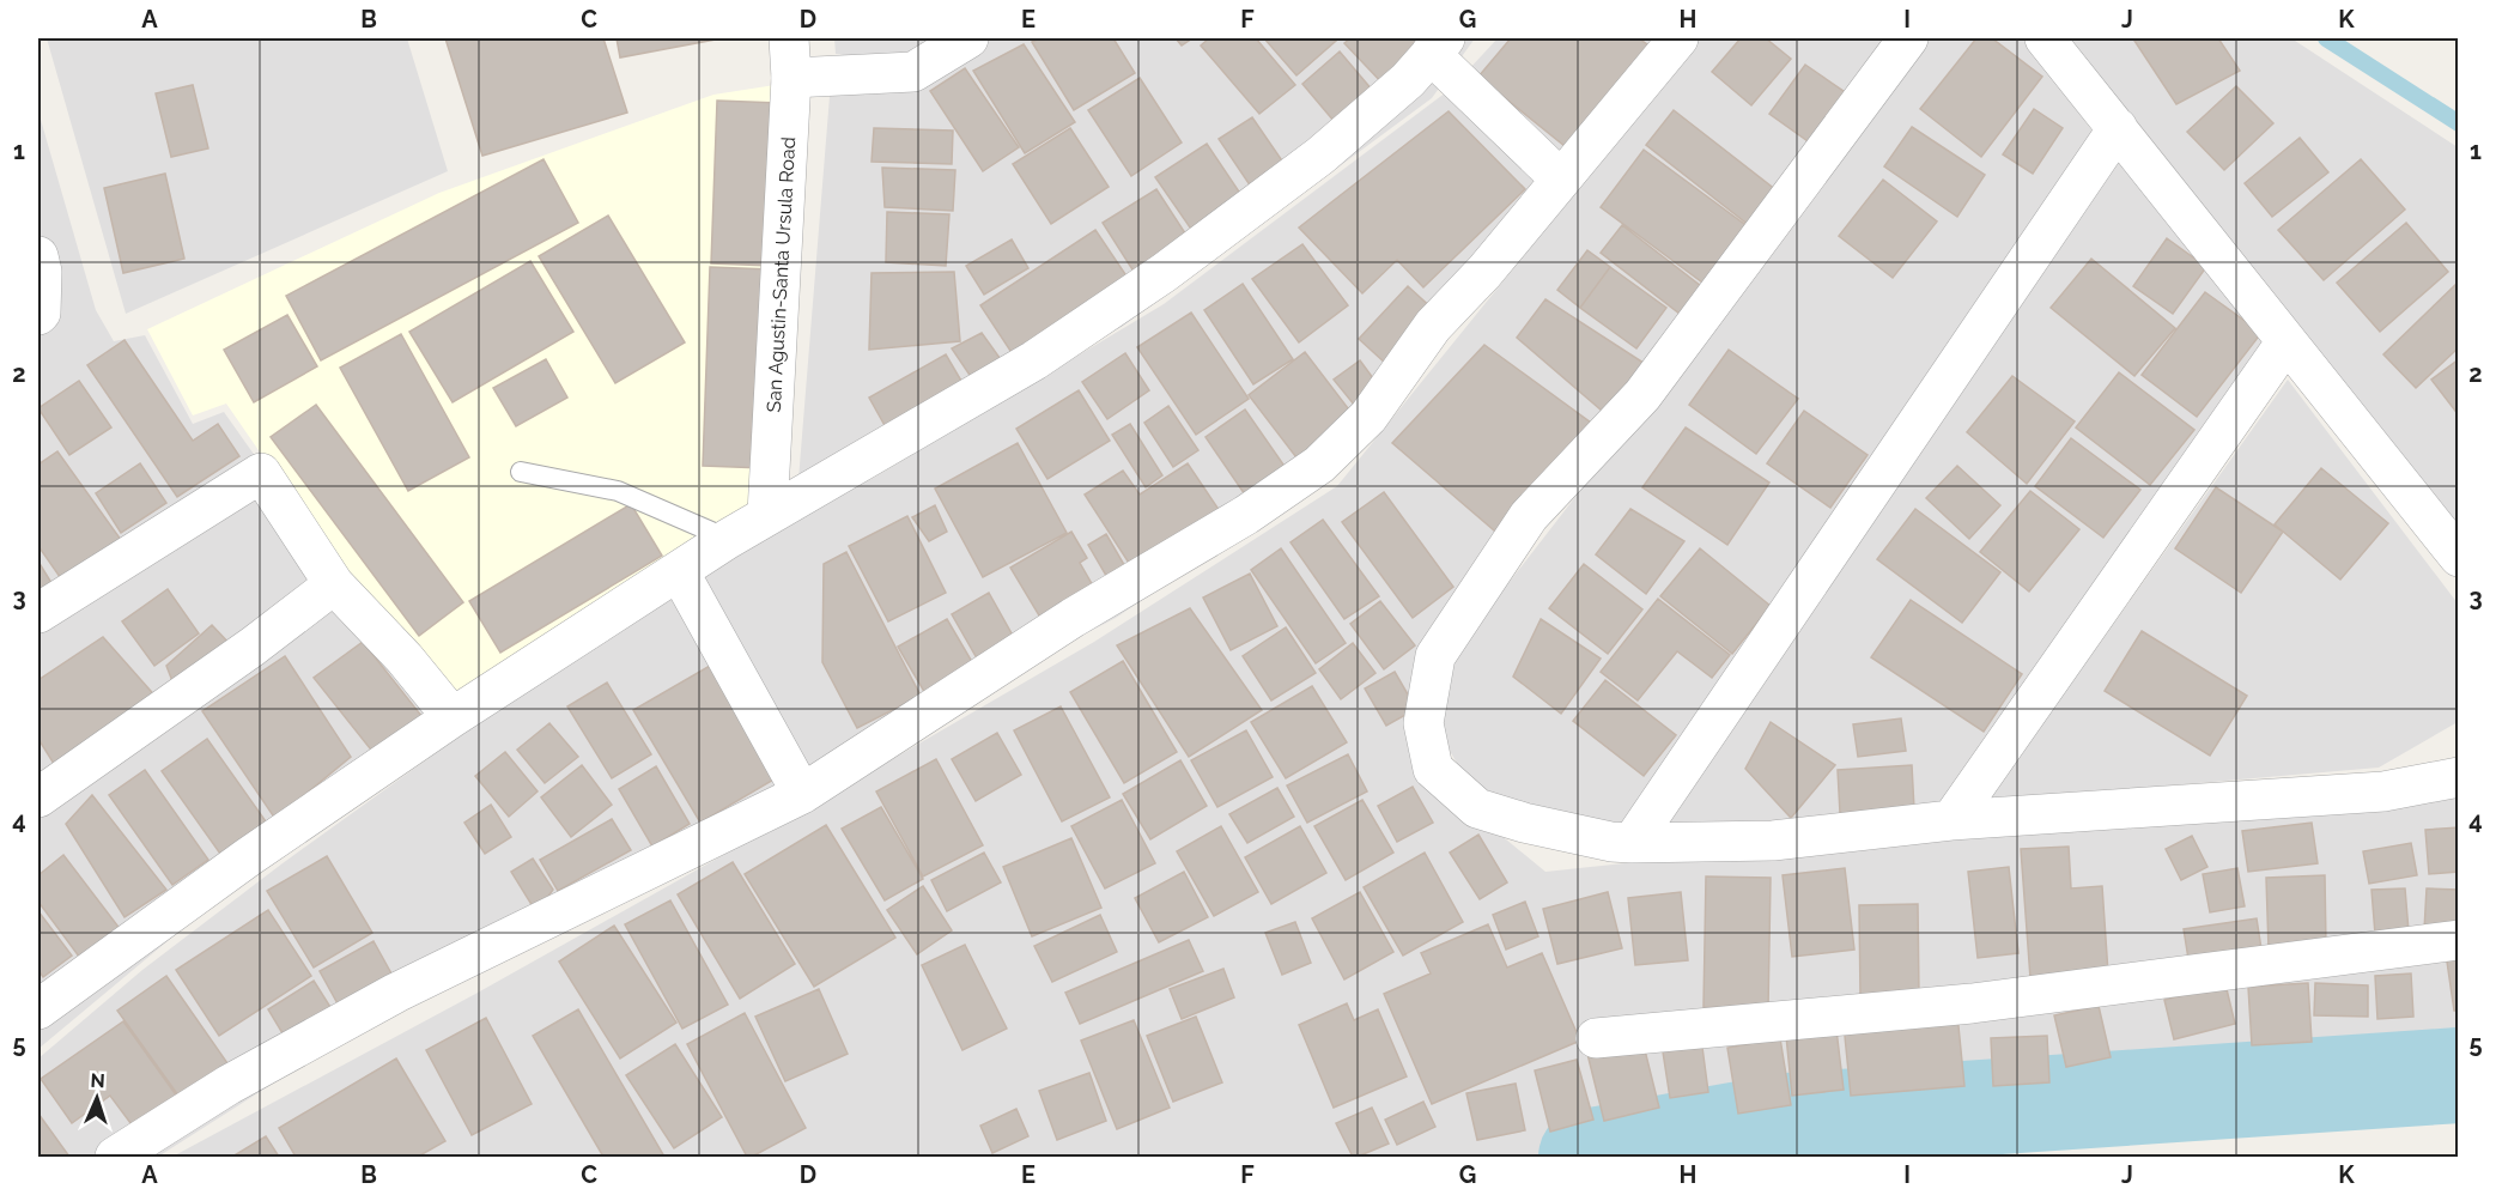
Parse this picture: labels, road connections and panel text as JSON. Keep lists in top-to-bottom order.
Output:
{
  "streets": {
    "street": ["San Agustin-Santa Ursula Road"]
  },
  "north": "top",
  "grid": {
    "columns": [
      "A",
      "B",
      "C",
      "D",
      "E",
      "F",
      "G",
      "H",
      "I",
      "J",
      "K"
    ],
    "rows": [
      "1",
      "2",
      "3",
      "4",
      "5"
    ]
  }
}
